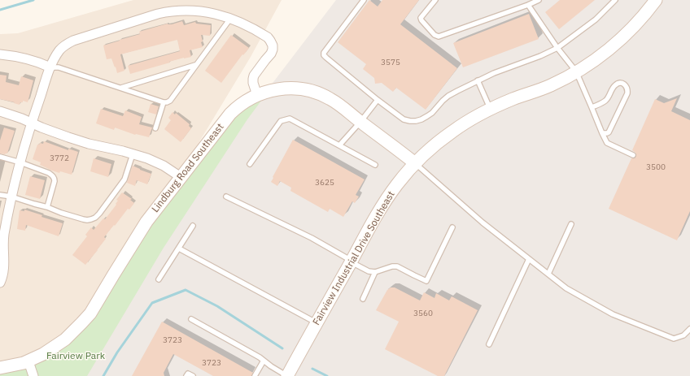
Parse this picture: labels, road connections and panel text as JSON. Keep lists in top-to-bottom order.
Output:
{
  "streets": {
    "street": ["Lindburg Road Southeast", "Fairview Industrial Drive Southeast"]
  },
  "crossings": [
    ["Lindburg Road Southeast", "Fairview Industrial Drive Southeast"]
  ],
  "parks": ["Fairview Park"],
  "house_numbers": [
    "3575",
    "3772",
    "3500",
    "3625",
    "3560",
    "3723",
    "3723"
  ]
}
